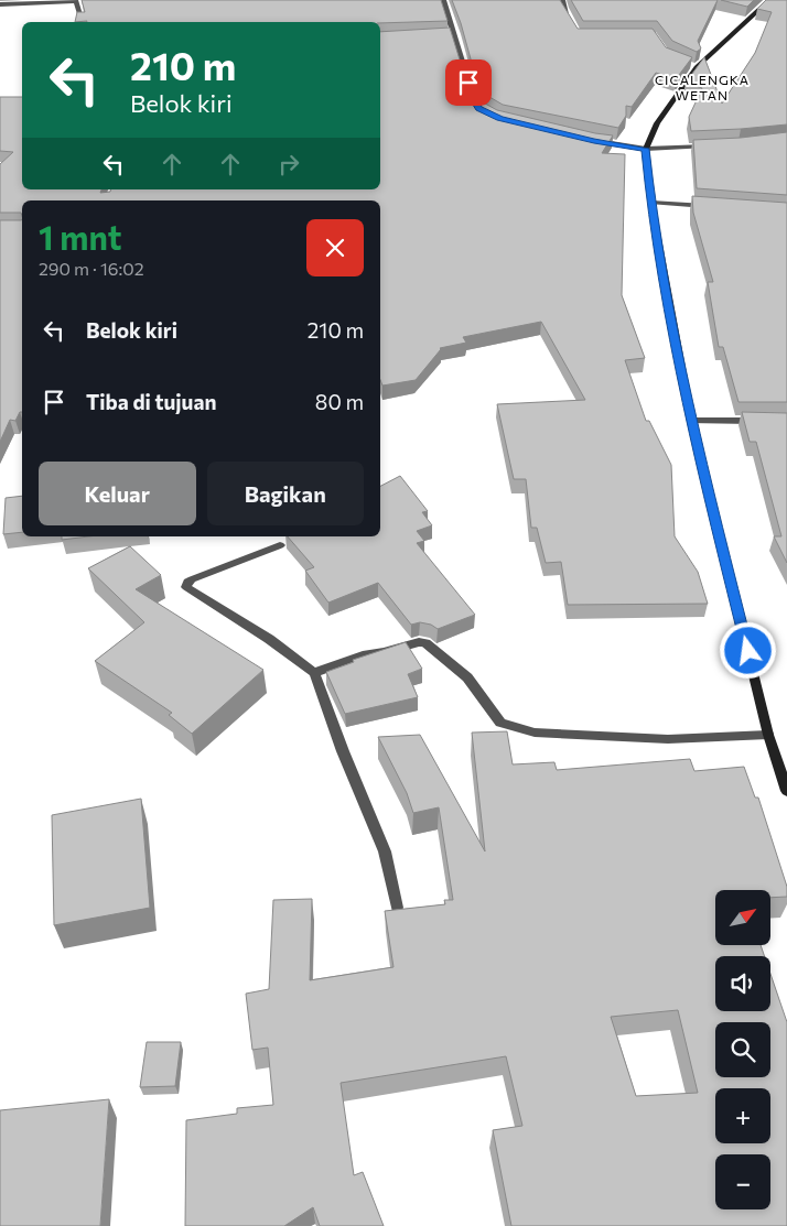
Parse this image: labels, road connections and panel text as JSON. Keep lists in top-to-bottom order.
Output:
{
  "districts": ["CICALENGKA WETAN"],
  "north": "top right",
  "page": {
    "turn": ["210 m", "Belok kiri"],
    "heading": ["1 mnt", "290 m · 16:02"],
    "list": [
      {
        "name": "Belok kiri",
        "value": "210 m"
      },
      {
        "name": "Tiba di tujuan",
        "value": "80 m"
      }
    ],
    "buttons": ["Keluar", "Bagikan"],
    "map_buttons": ["+", "−"]
  }
}
